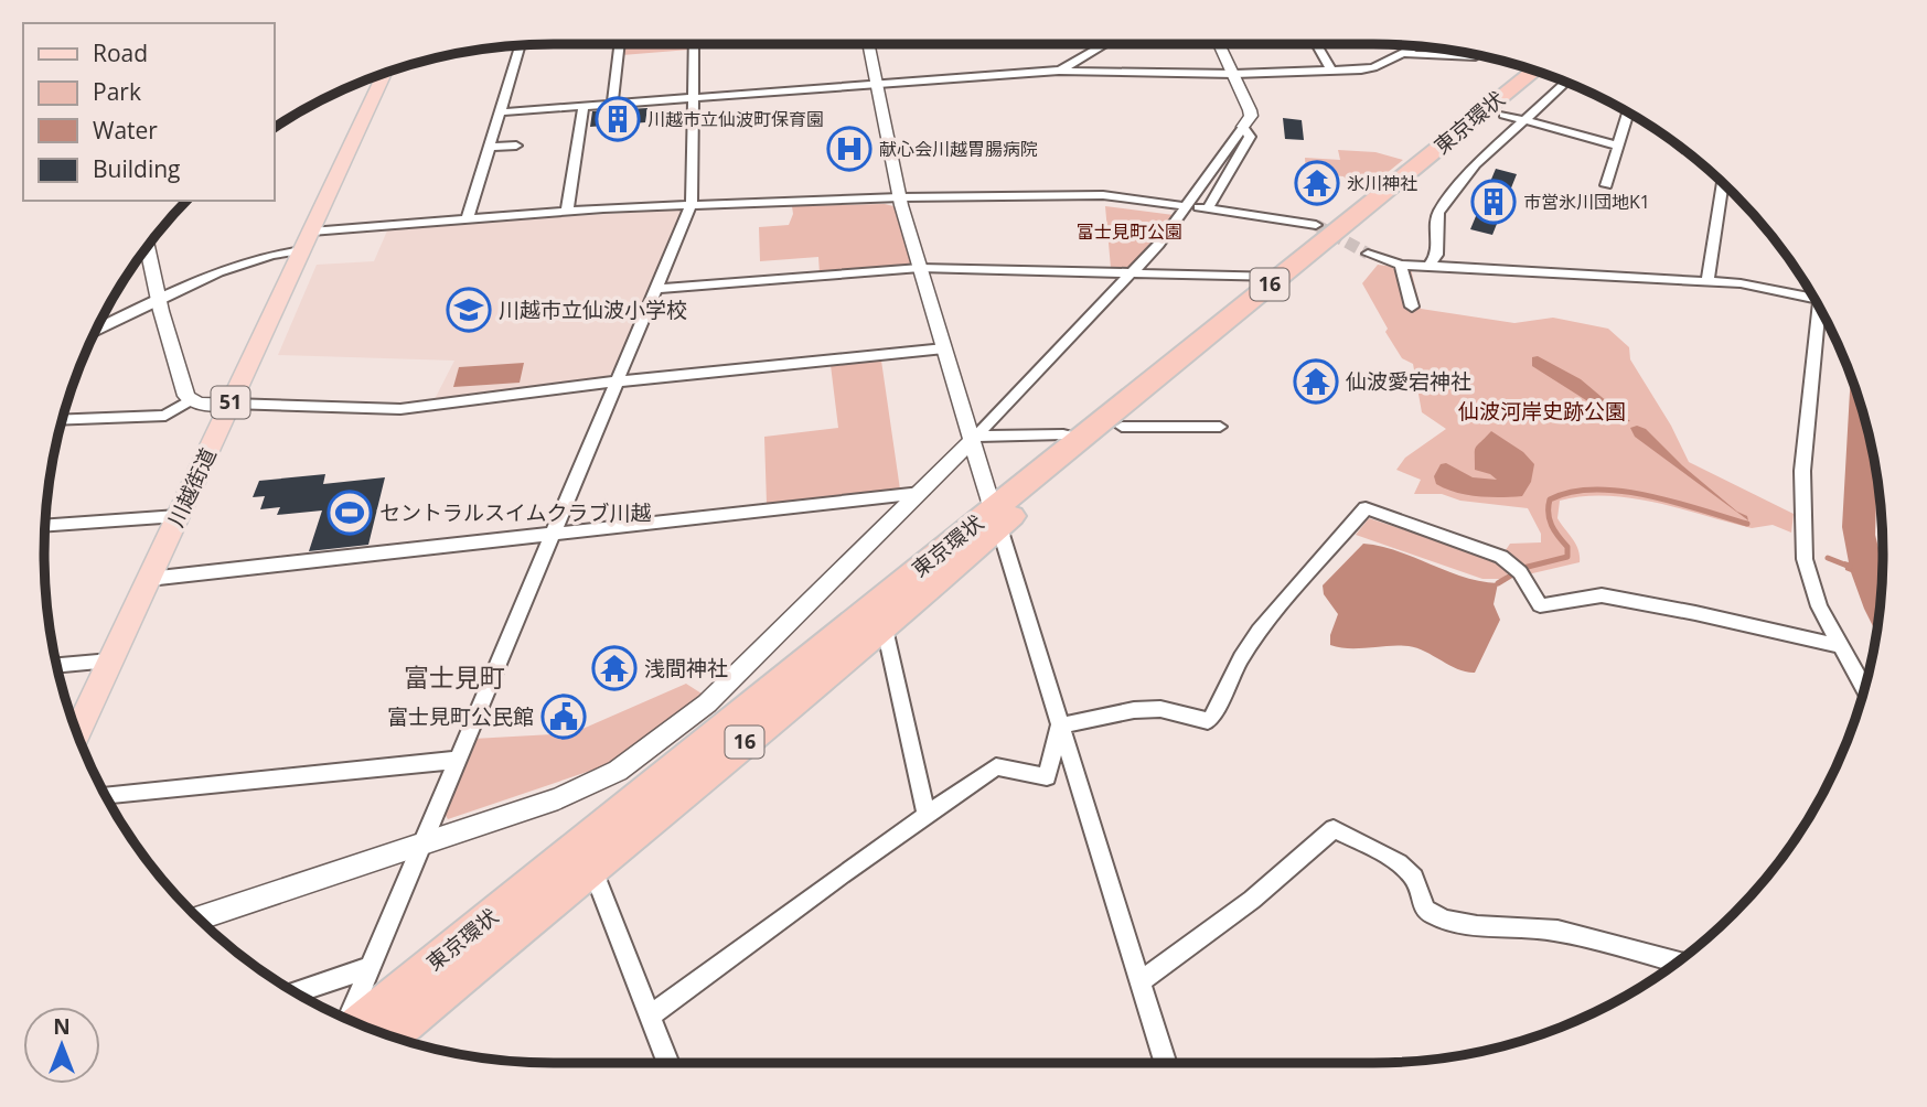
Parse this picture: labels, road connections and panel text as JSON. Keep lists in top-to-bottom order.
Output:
{
  "streets": {
    "highway": ["東京環状", "16"],
    "main road": ["51", "川越街道"]
  },
  "districts": ["富士見町"],
  "parks": ["富士見町公園", "仙波河岸史跡公園"],
  "places": {
    "building": ["川越市立仙波町保育園", "市営氷川団地K1"],
    "hospital": ["献心会川越胃腸病院"],
    "temple": ["氷川神社", "仙波愛宕神社", "浅間神社"],
    "school or university": ["川越市立仙波小学校"],
    "sports": ["セントラルスイムクラブ川越"],
    "public building": ["富士見町公民館"]
  },
  "legend": [
    "Road",
    "Park",
    "Water",
    "Building"
  ],
  "north": "top"
}
